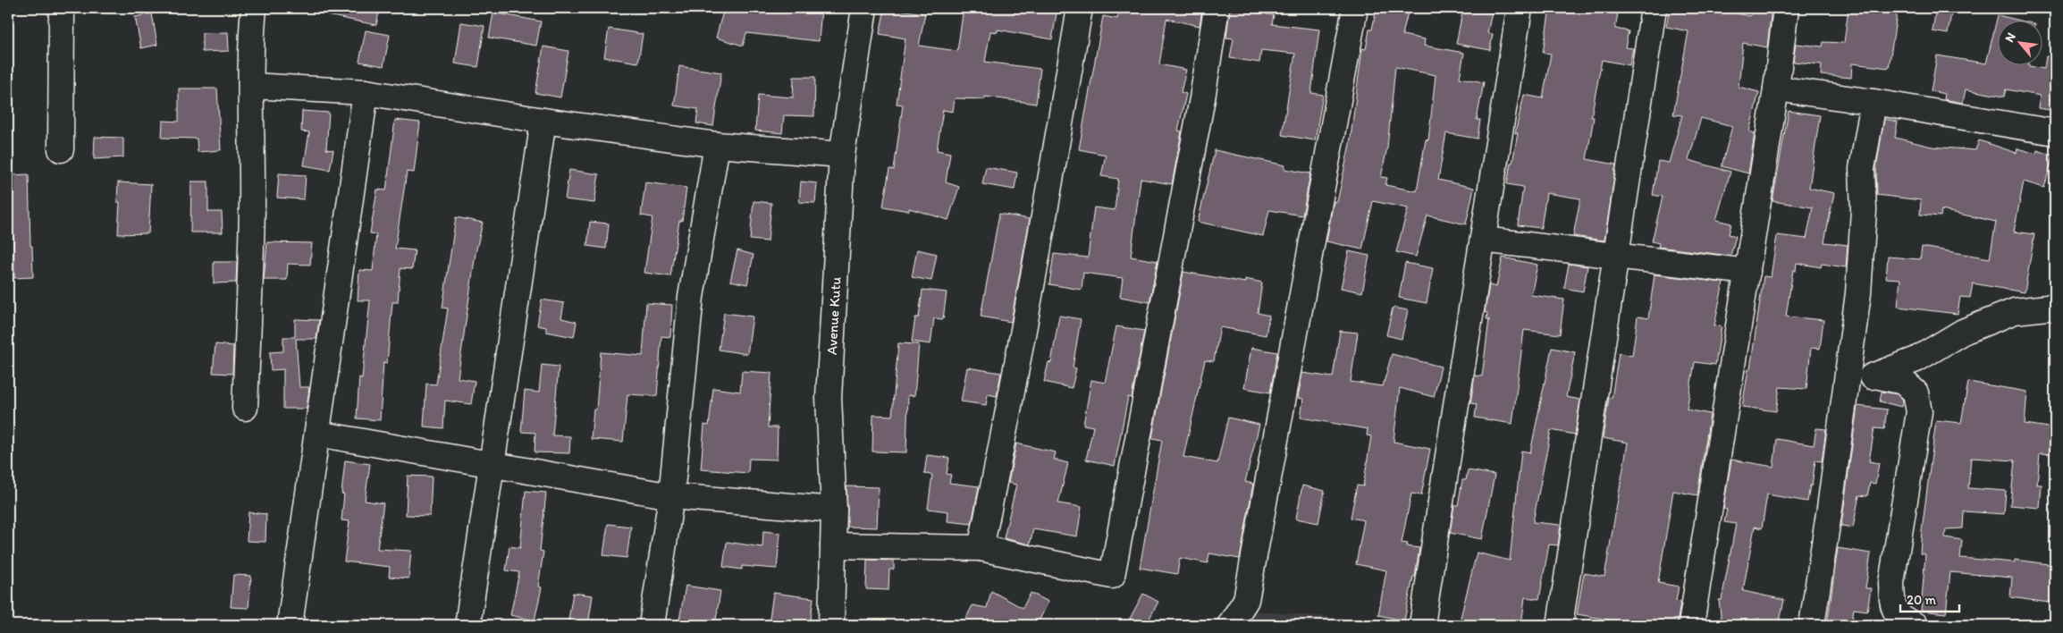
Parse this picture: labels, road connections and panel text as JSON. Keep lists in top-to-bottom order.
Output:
{
  "streets": {
    "street": ["Avenue Kutu"]
  },
  "scale_bar": "20 m",
  "north": "top left"
}
